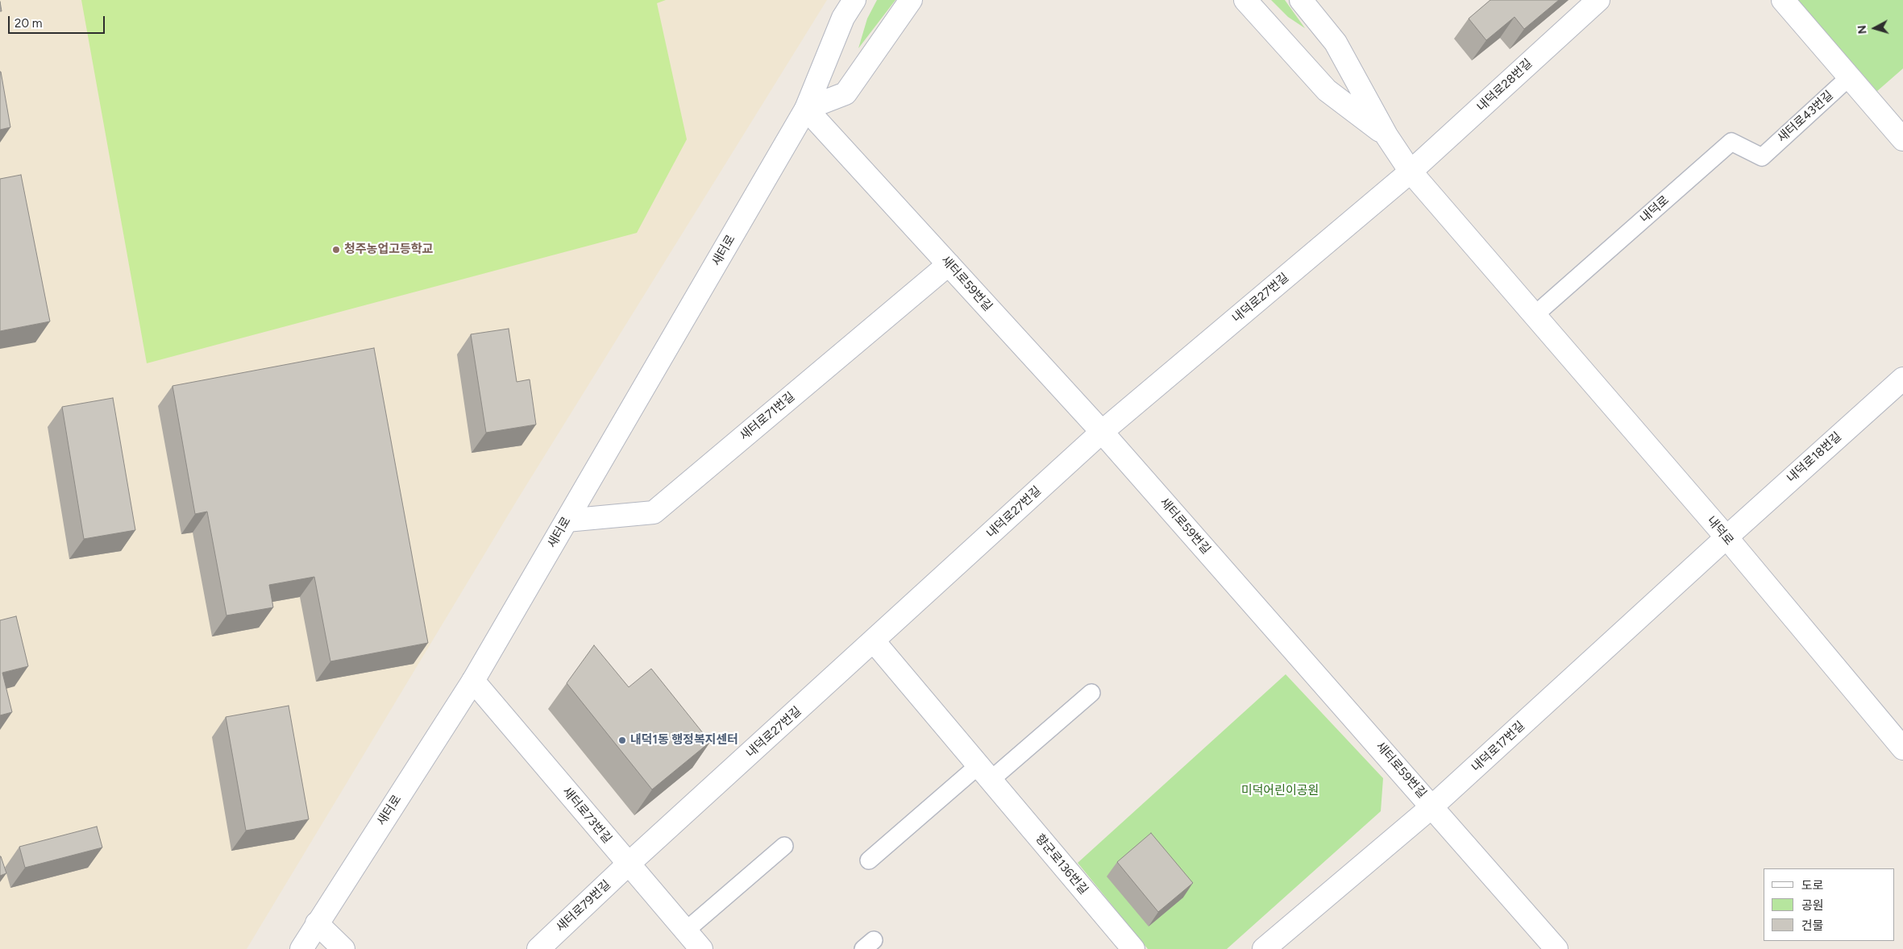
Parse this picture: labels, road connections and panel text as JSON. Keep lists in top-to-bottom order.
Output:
{
  "streets": {
    "street": [
      "내덕로28번길",
      "내덕로",
      "새터로",
      "새터로59번길",
      "내덕로27번길",
      "새터로71번길",
      "내덕로18번길",
      "내덕로17번길",
      "새터로73번길",
      "향군로136번길",
      "새터로79번길"
    ],
    "lane": ["새터로43번길"]
  },
  "crossings": [
    ["내덕로28번길", "내덕로"],
    ["내덕로28번길", "내덕로27번길"],
    ["새터로43번길", "내덕로"],
    ["내덕로", "내덕로27번길"],
    ["내덕로", "내덕로18번길"],
    ["내덕로", "내덕로17번길"],
    ["새터로", "새터로59번길"],
    ["새터로", "새터로71번길"],
    ["새터로", "새터로73번길"],
    ["새터로59번길", "내덕로27번길"],
    ["새터로59번길", "새터로71번길"],
    ["새터로59번길", "내덕로17번길"],
    ["내덕로27번길", "새터로73번길"],
    ["내덕로27번길", "향군로136번길"],
    ["내덕로27번길", "새터로79번길"],
    ["내덕로18번길", "내덕로17번길"],
    ["새터로73번길", "새터로79번길"]
  ],
  "parks": ["미덕어린이공원"],
  "places": ["청주농업고등학교", "내덕1동 행정복지센터"],
  "legend": ["도로", "공원", "건물"],
  "scale_bar": "20 m",
  "north": "left"
}
